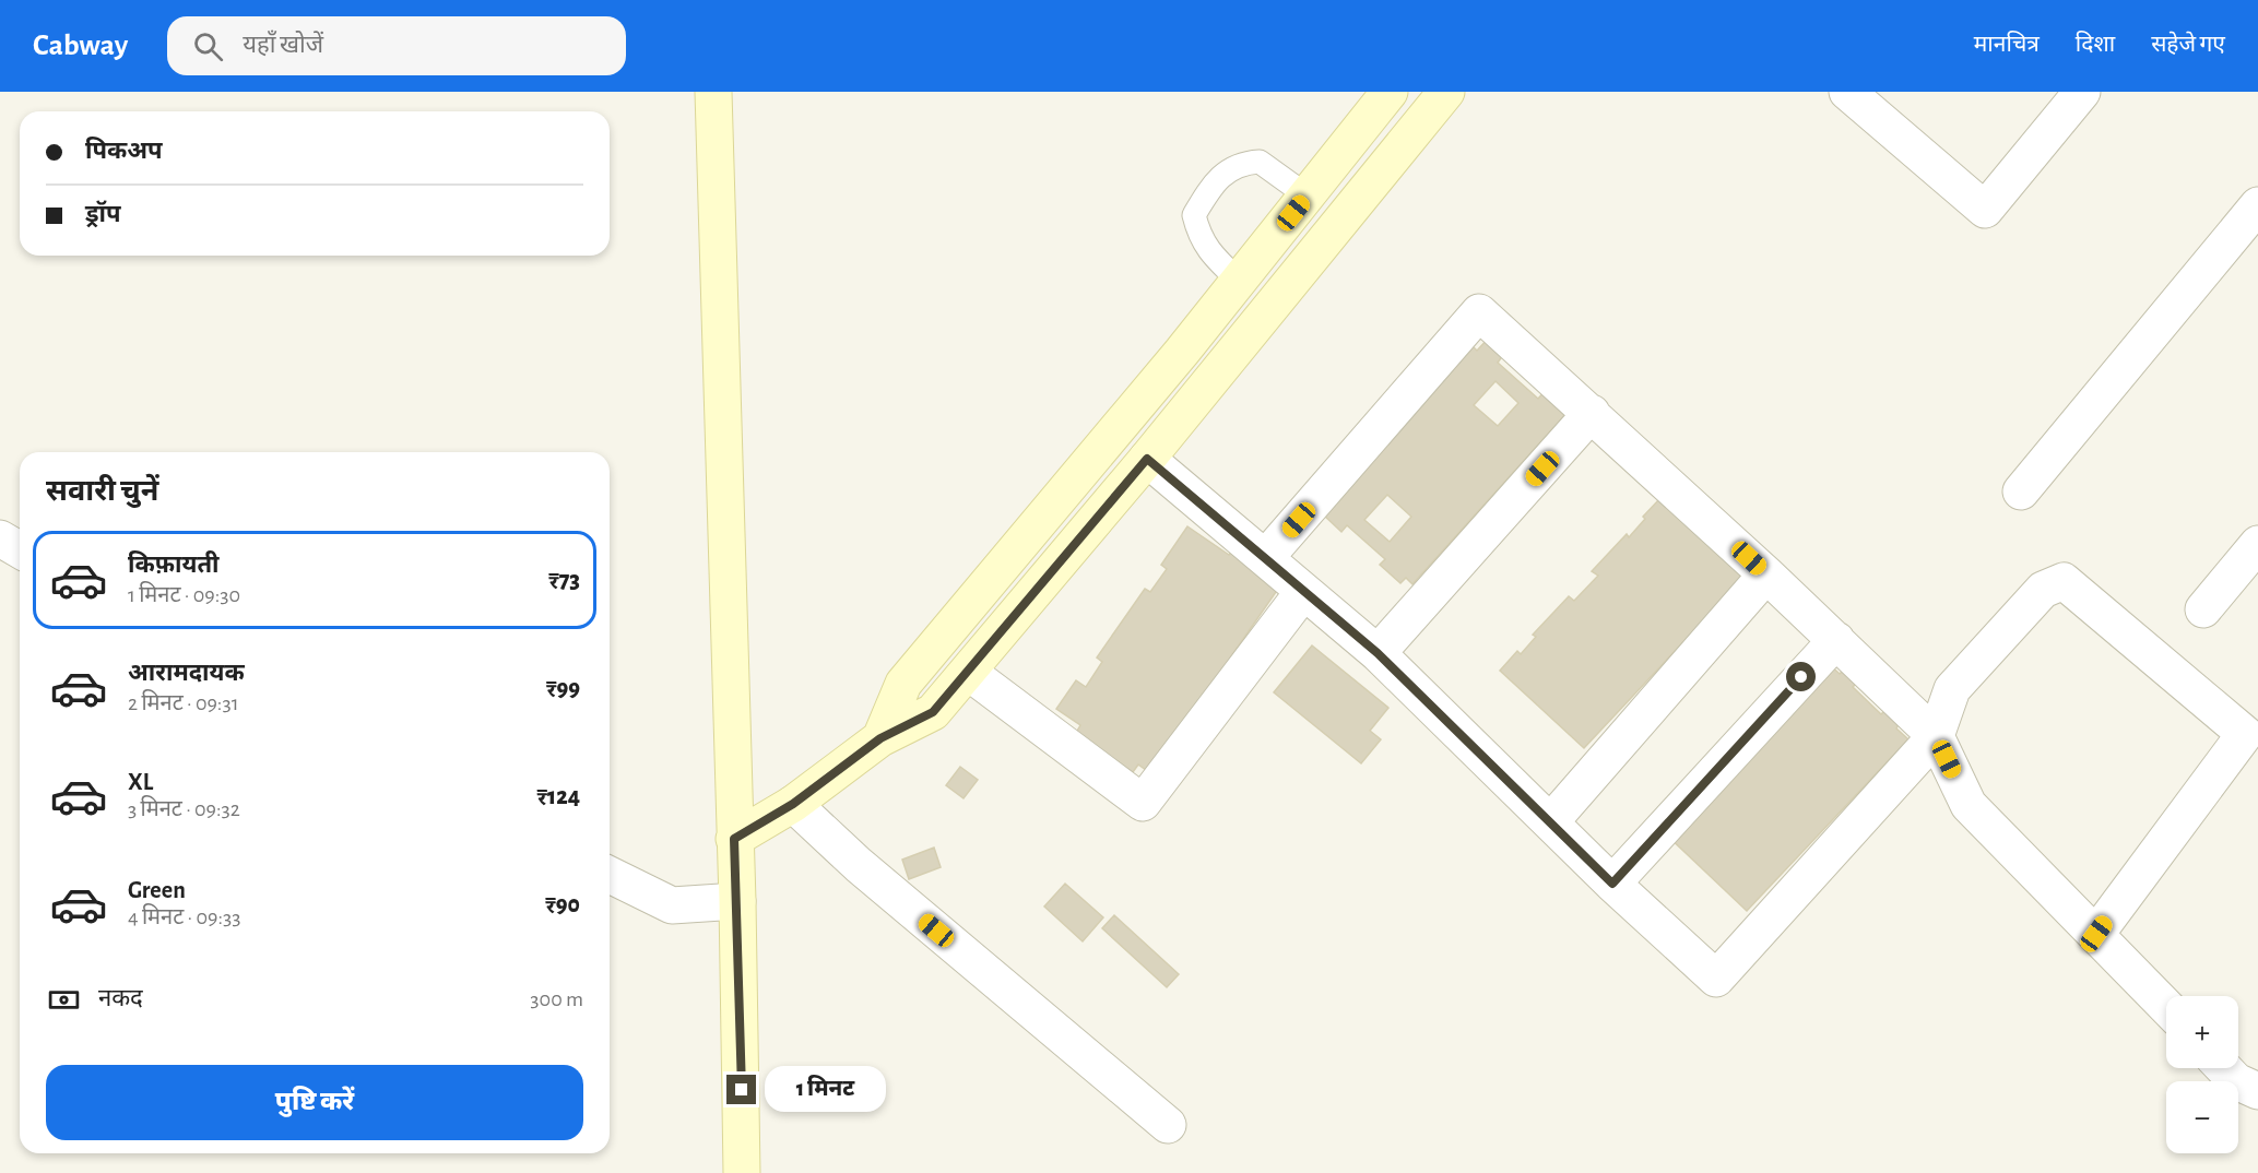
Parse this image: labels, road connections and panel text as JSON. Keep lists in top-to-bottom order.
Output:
{
  "page": {
    "header": "Cabway",
    "search": "यहाँ खोजें",
    "nav": ["मानचित्र", "दिशा", "सहेजे गए"],
    "banner": ["पिकअप", "ड्रॉप"],
    "heading": "सवारी चुनें",
    "list": [
      {
        "name": "किफ़ायती",
        "note": "1 मिनट · 09:30",
        "value": "₹73"
      },
      {
        "name": "आरामदायक",
        "note": "2 मिनट · 09:31",
        "value": "₹99"
      },
      {
        "name": "XL",
        "note": "3 मिनट · 09:32",
        "value": "₹124"
      },
      {
        "name": "Green",
        "note": "4 मिनट · 09:33",
        "value": "₹90"
      }
    ],
    "pay": ["नकद", "300 m"],
    "map_buttons": ["+", "−"],
    "buttons": "पुष्टि करें",
    "bubble": "1 मिनट"
  }
}
